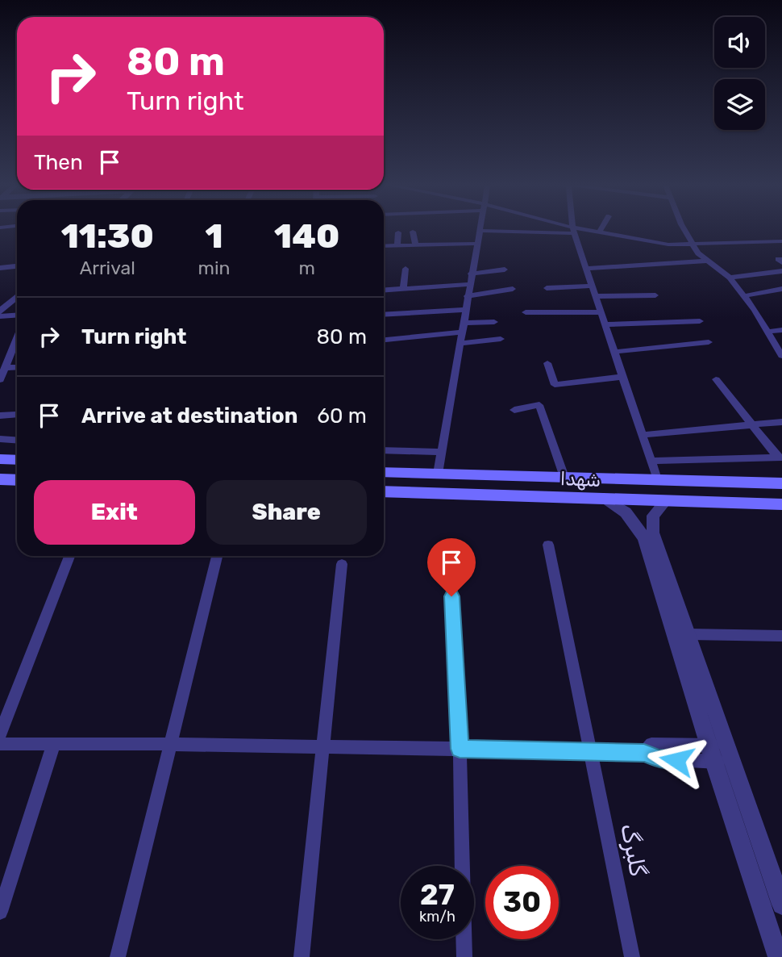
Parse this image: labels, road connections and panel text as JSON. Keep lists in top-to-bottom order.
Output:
{
  "streets": {
    "main road": ["شهدا"],
    "street": ["گلبرگ"]
  },
  "page": {
    "turn": ["80 m", "Turn right"],
    "then": "Then",
    "eta": [
      "11:30",
      "Arrival",
      "1",
      "min",
      "140",
      "m"
    ],
    "list": [
      {
        "name": "Turn right",
        "value": "80 m"
      },
      {
        "name": "Arrive at destination",
        "value": "60 m"
      }
    ],
    "buttons": ["Exit", "Share"],
    "speed": "27 km/h",
    "limit": "30"
  }
}
